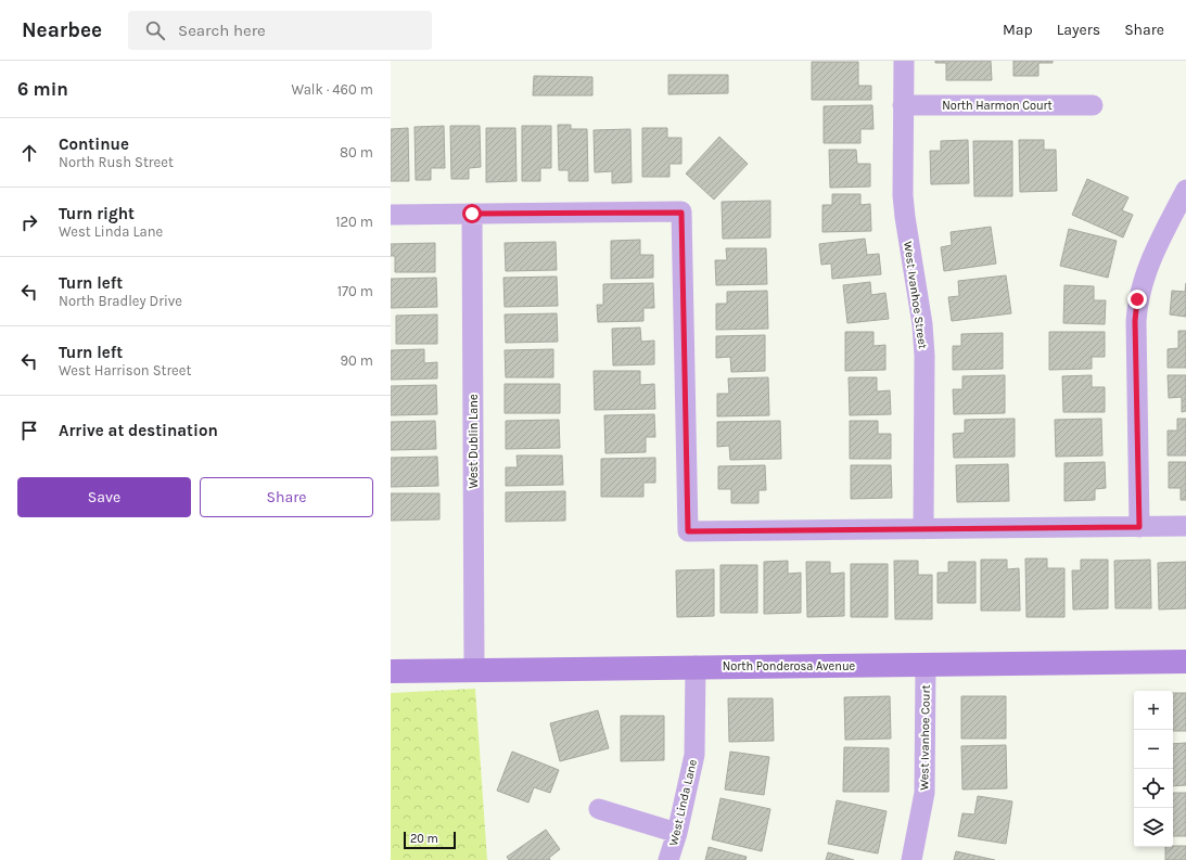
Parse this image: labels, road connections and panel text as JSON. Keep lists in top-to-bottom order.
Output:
{
  "streets": {
    "street": [
      "North Harmon Court",
      "West Ivanhoe Street",
      "West Dublin Lane",
      "North Ponderosa Avenue",
      "West Ivanhoe Court",
      "West Linda Lane"
    ]
  },
  "crossings": [
    ["North Harmon Court", "West Ivanhoe Street"],
    ["West Dublin Lane", "North Ponderosa Avenue"],
    ["North Ponderosa Avenue", "West Ivanhoe Court"],
    ["North Ponderosa Avenue", "West Linda Lane"]
  ],
  "scale_bar": "20 m",
  "page": {
    "header": "Nearbee",
    "search": "Search here",
    "nav": ["Map", "Layers", "Share"],
    "heading": ["6 min", "Walk · 460 m"],
    "list": [
      ["Continue", "North Rush Street", "80 m"],
      ["Turn right", "West Linda Lane", "120 m"],
      ["Turn left", "North Bradley Drive", "170 m"],
      ["Turn left", "West Harrison Street", "90 m"],
      "Arrive at destination"
    ],
    "buttons": ["Save", "Share"],
    "map_buttons": ["+", "−"],
    "scale": "20 m"
  }
}
